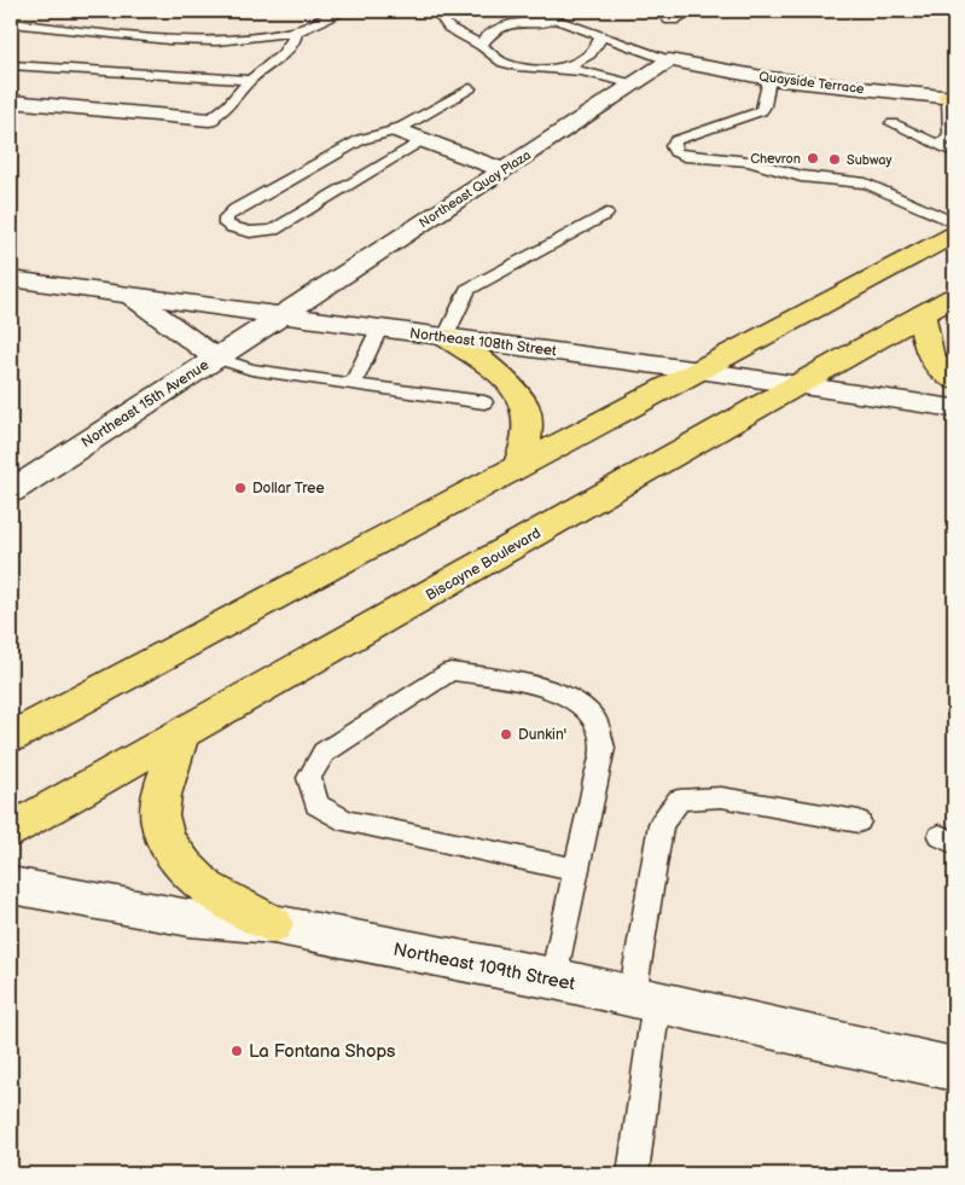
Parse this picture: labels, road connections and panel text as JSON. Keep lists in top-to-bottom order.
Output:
{
  "streets": {
    "main road": ["Biscayne Boulevard"],
    "street": [
      "Quayside Terrace",
      "Northeast Quay Plaza",
      "Northeast 108th Street",
      "Northeast 15th Avenue",
      "Northeast 109th Street"
    ]
  },
  "crossings": [
    ["Quayside Terrace", "Northeast Quay Plaza"],
    ["Northeast Quay Plaza", "Northeast 108th Street"],
    ["Northeast Quay Plaza", "Northeast 15th Avenue"],
    ["Northeast 108th Street", "Northeast 15th Avenue"],
    ["Northeast 108th Street", "Biscayne Boulevard"]
  ],
  "places": [
    "Chevron",
    "Subway",
    "Dollar Tree",
    "Dunkin'",
    "La Fontana Shops"
  ]
}
